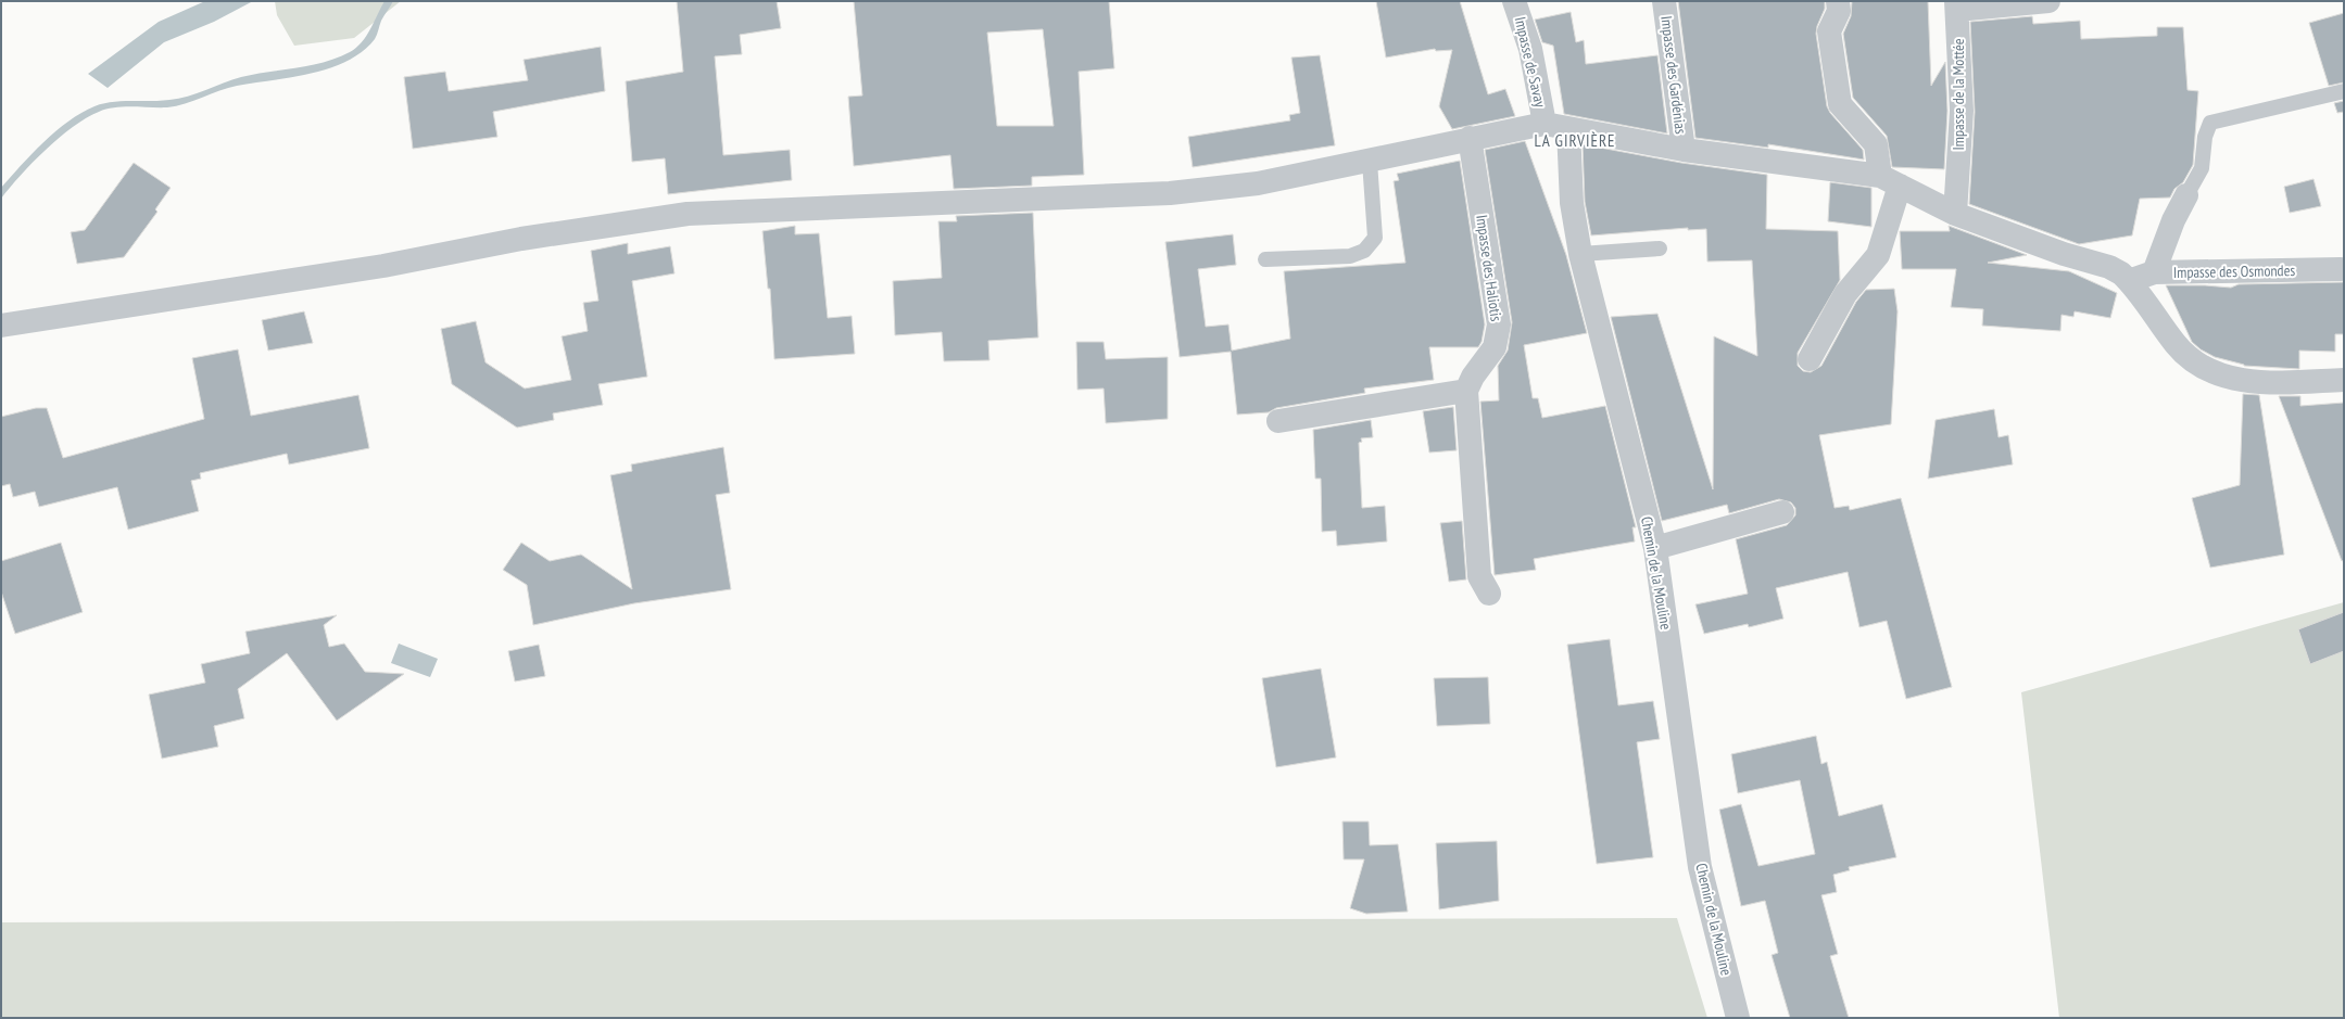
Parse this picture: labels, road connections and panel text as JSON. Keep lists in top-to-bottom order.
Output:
{
  "streets": {
    "street": [
      "Impasse de Savay",
      "Impasse des Gardénias",
      "Impasse de la Mottée",
      "Impasse des Haliotis",
      "Impasse des Osmondes",
      "Chemin de la Mouline"
    ]
  },
  "districts": ["LA GIRVIÈRE"]
}
